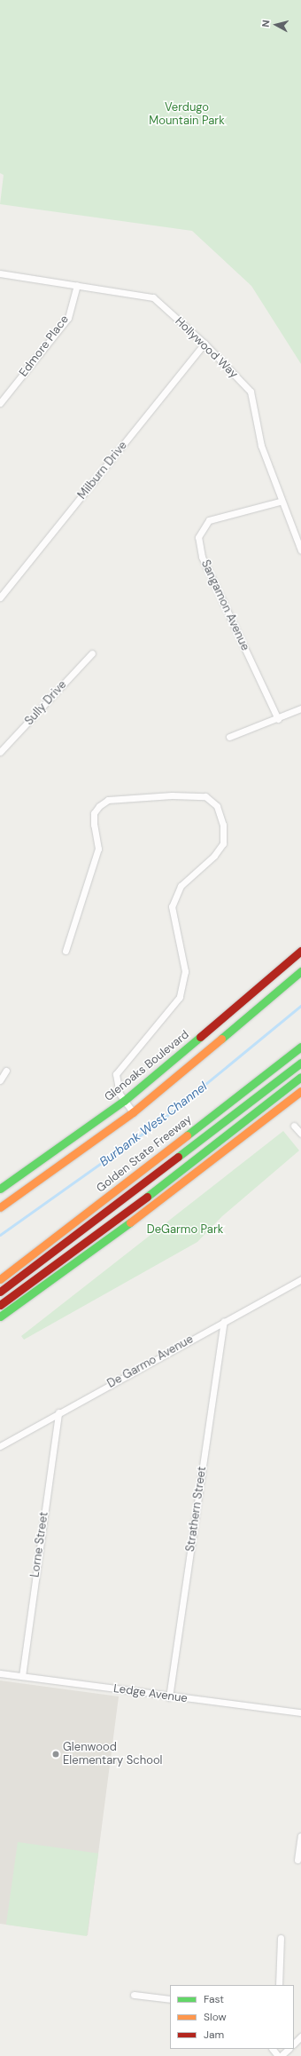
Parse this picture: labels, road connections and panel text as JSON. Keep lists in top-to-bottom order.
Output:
{
  "streets": {
    "main road": ["Glenoaks Boulevard", "Golden State Freeway"],
    "street": [
      "Edmore Place",
      "Hollywood Way",
      "Milburn Drive",
      "Sangamon Avenue",
      "Sully Drive",
      "De Garmo Avenue",
      "Strathern Street",
      "Lorne Street",
      "Ledge Avenue"
    ]
  },
  "crossings": [
    ["Edmore Place", "Hollywood Way"],
    ["Hollywood Way", "Milburn Drive"],
    ["Hollywood Way", "Sangamon Avenue"],
    ["De Garmo Avenue", "Strathern Street"],
    ["De Garmo Avenue", "Lorne Street"],
    ["Strathern Street", "Ledge Avenue"],
    ["Lorne Street", "Ledge Avenue"]
  ],
  "water": ["Burbank West Channel"],
  "parks": ["Verdugo Mountain Park", "DeGarmo Park"],
  "places": ["Glenwood Elementary School"],
  "legend": ["Fast", "Slow", "Jam"],
  "north": "left"
}
